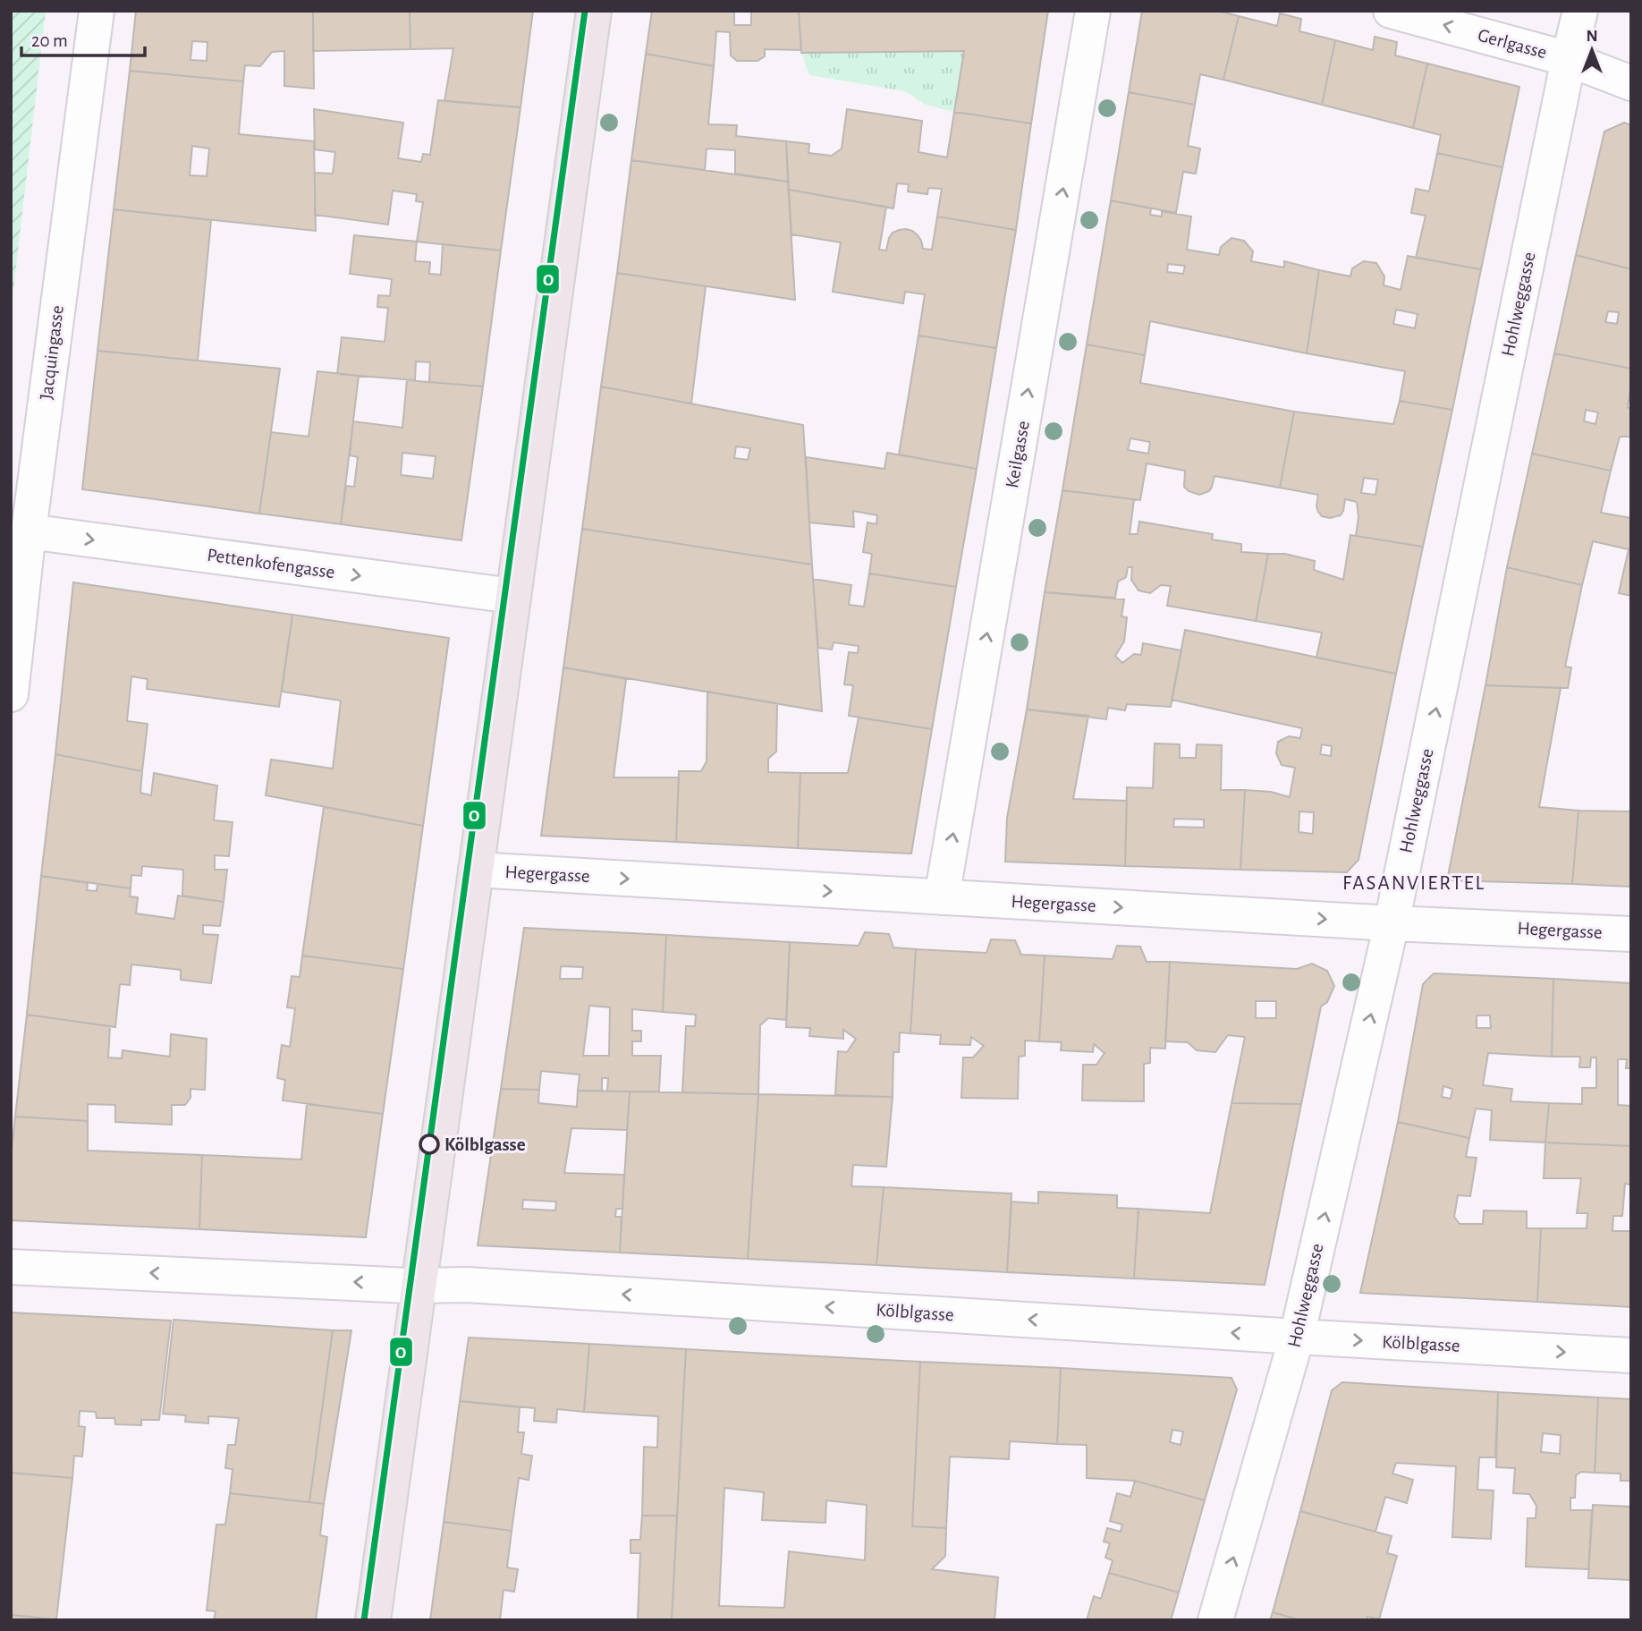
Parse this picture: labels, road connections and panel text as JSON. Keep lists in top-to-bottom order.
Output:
{
  "streets": {
    "street": [
      "Gerlgasse",
      "Hohlweggasse",
      "Jacquingasse",
      "Keilgasse",
      "Pettenkofengasse",
      "Hegergasse",
      "Kölblgasse"
    ]
  },
  "crossings": [
    ["Gerlgasse", "Hohlweggasse"],
    ["Hohlweggasse", "Hegergasse"],
    ["Hohlweggasse", "Kölblgasse"],
    ["Jacquingasse", "Pettenkofengasse"],
    ["Keilgasse", "Hegergasse"]
  ],
  "one_way": [
    "Gerlgasse",
    "Hohlweggasse",
    "Keilgasse",
    "Pettenkofengasse",
    "Hegergasse"
  ],
  "districts": ["FASANVIERTEL"],
  "places": ["Kölblgasse"],
  "lines": ["transit line O"],
  "scale_bar": "20 m",
  "north": "top"
}
